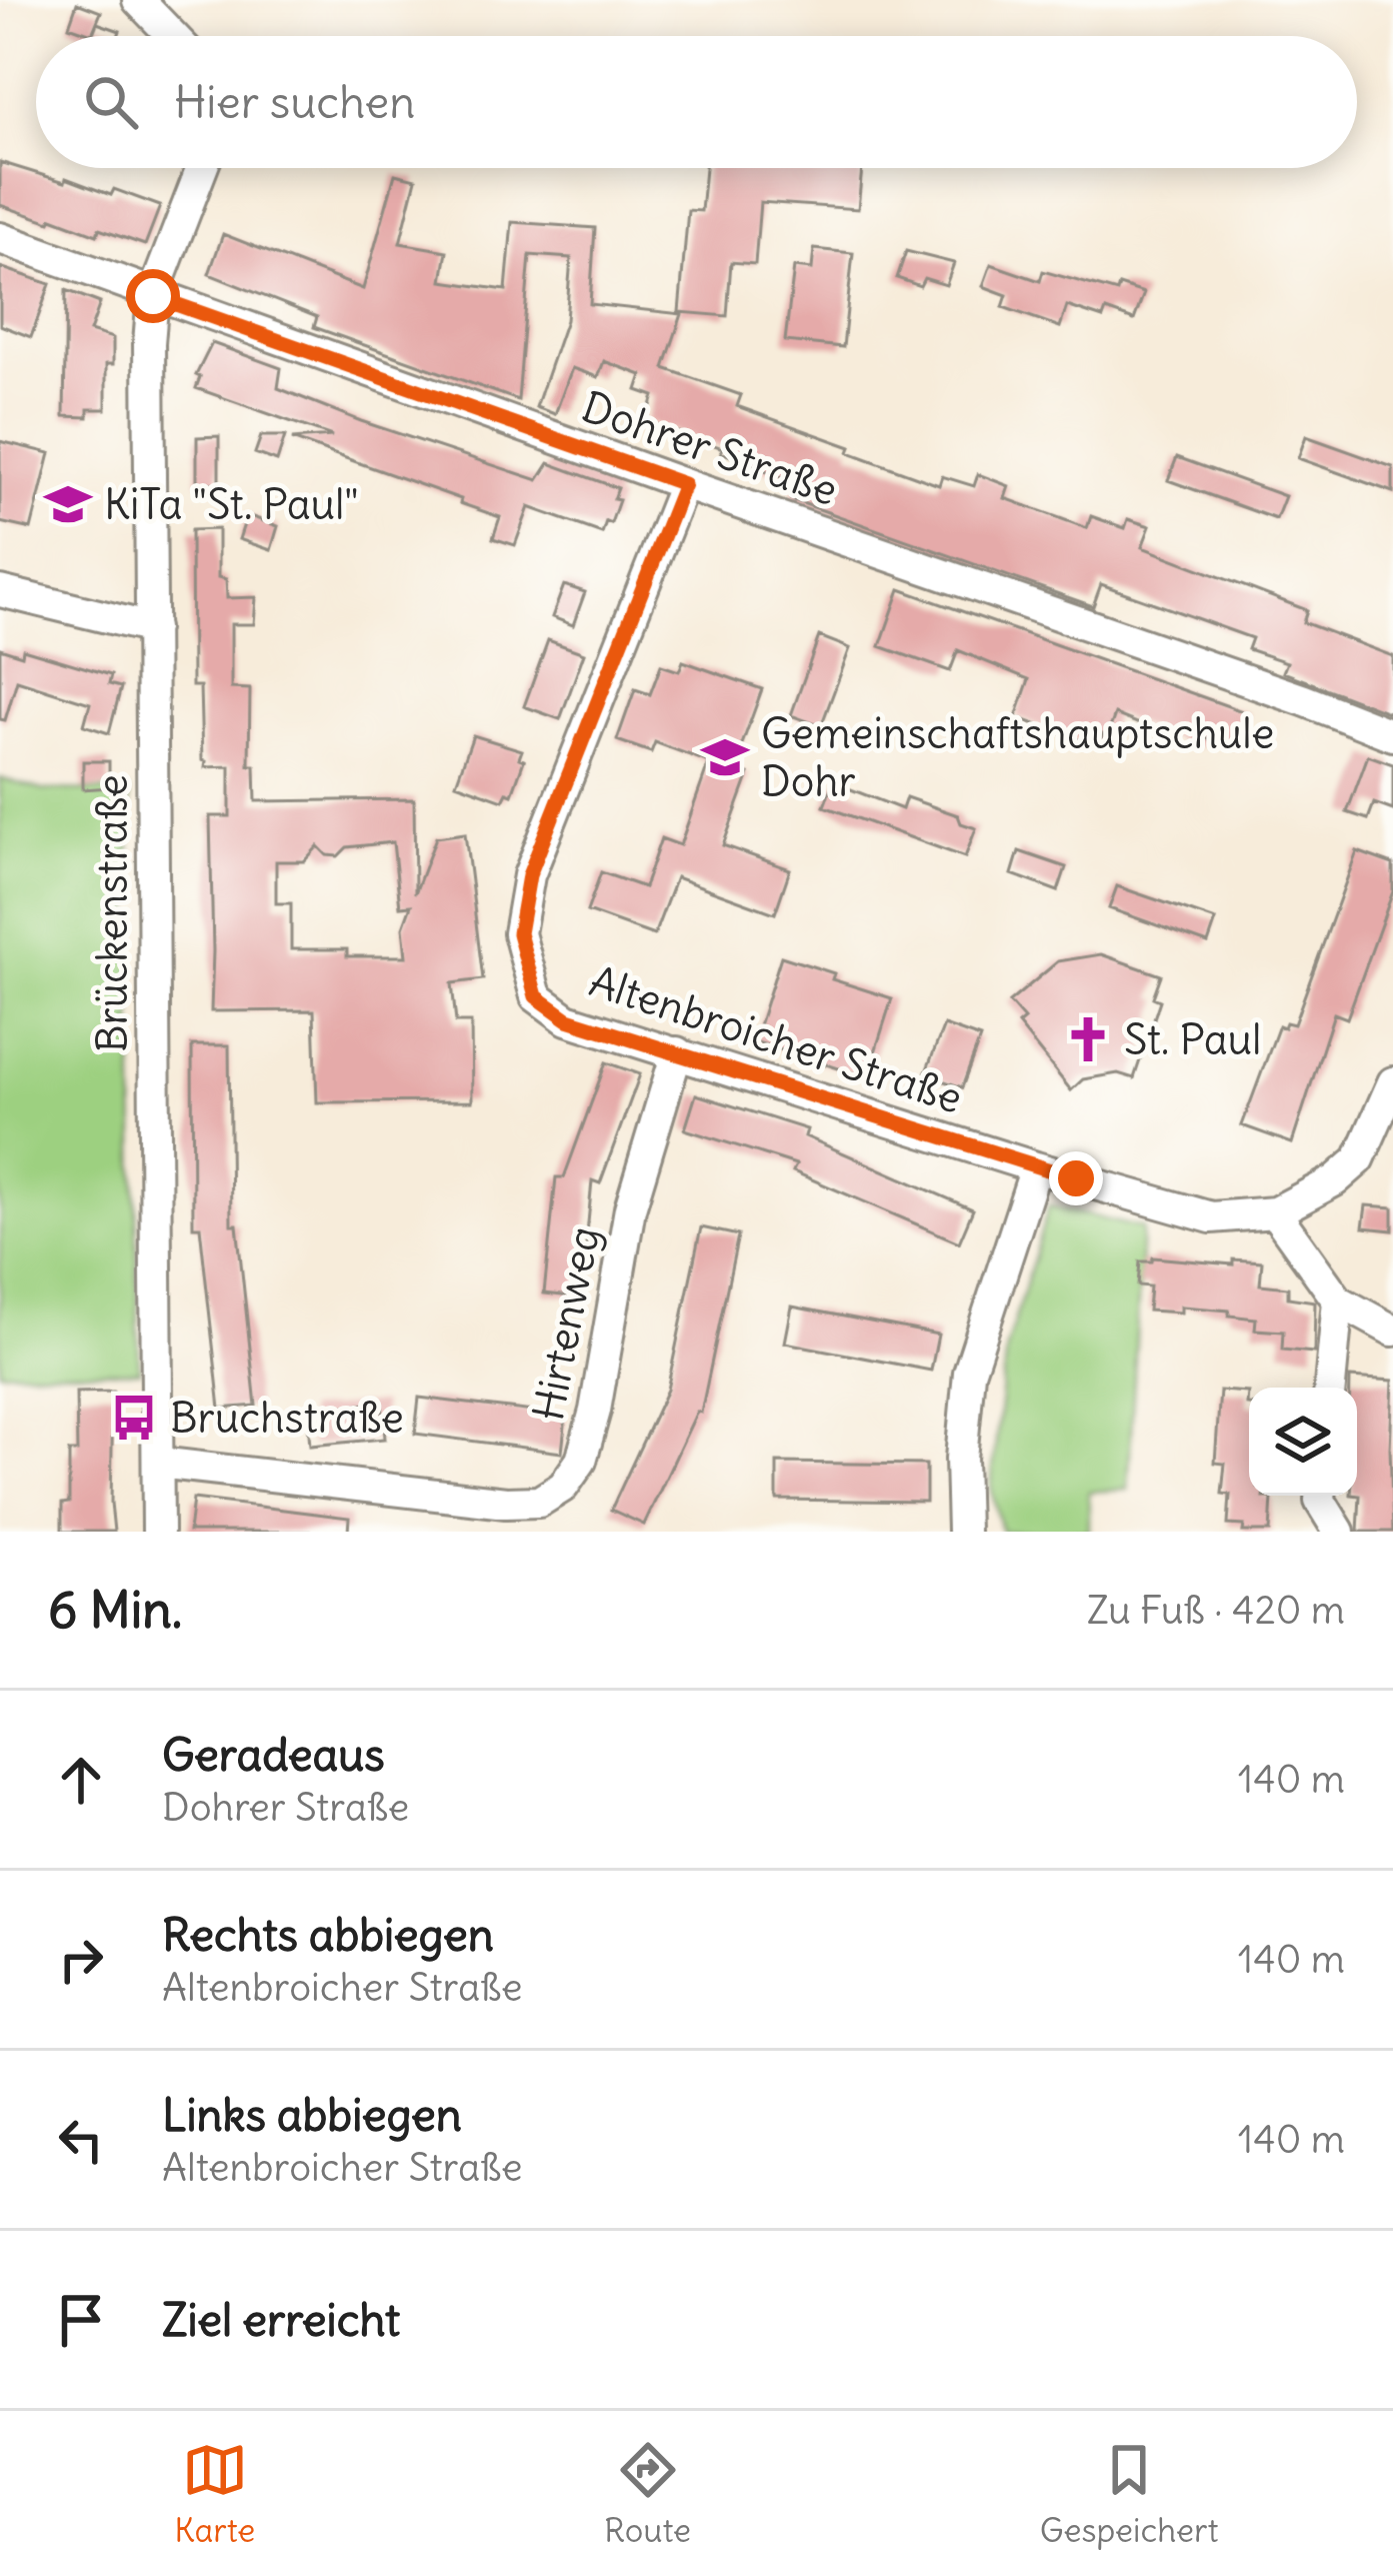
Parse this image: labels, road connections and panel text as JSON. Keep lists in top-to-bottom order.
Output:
{
  "streets": {
    "street": [
      "Dohrer Straße",
      "Brückenstraße",
      "Altenbroicher Straße",
      "Hirtenweg"
    ]
  },
  "crossings": [
    ["Dohrer Straße", "Brückenstraße"],
    ["Dohrer Straße", "Altenbroicher Straße"],
    ["Brückenstraße", "Hirtenweg"],
    ["Altenbroicher Straße", "Hirtenweg"]
  ],
  "places": {
    "school or university": ["KiTa \"St. Paul\"", "Gemeinschaftshauptschule Dohr"],
    "church": ["St. Paul"],
    "bus stop": ["Bruchstraße"]
  },
  "page": {
    "search": "Hier suchen",
    "heading": ["6 Min.", "Zu Fuß · 420 m"],
    "list": [
      ["Geradeaus", "Dohrer Straße", "140 m"],
      ["Rechts abbiegen", "Altenbroicher Straße", "140 m"],
      ["Links abbiegen", "Altenbroicher Straße", "140 m"],
      "Ziel erreicht"
    ],
    "nav": ["Karte", "Route", "Gespeichert"]
  }
}
